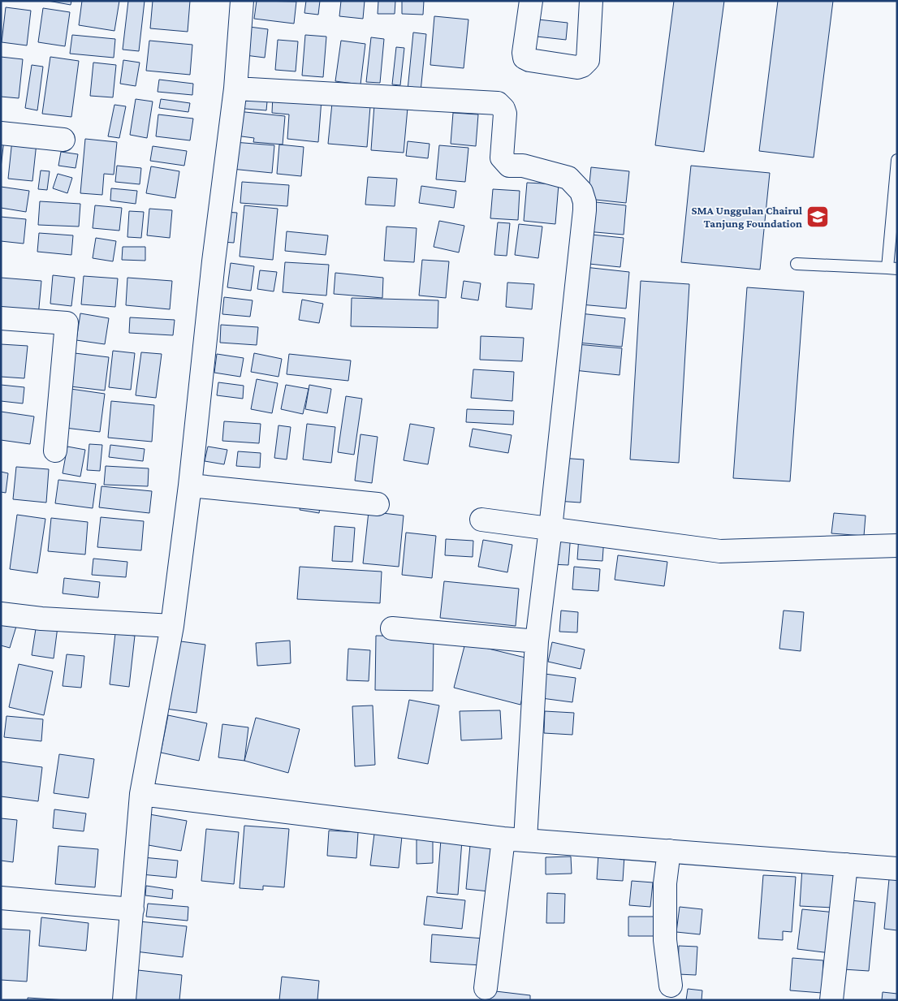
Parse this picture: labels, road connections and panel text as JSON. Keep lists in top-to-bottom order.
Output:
{
  "places": {
    "school or university": ["SMA Unggulan Chairul Tanjung Foundation"]
  }
}
